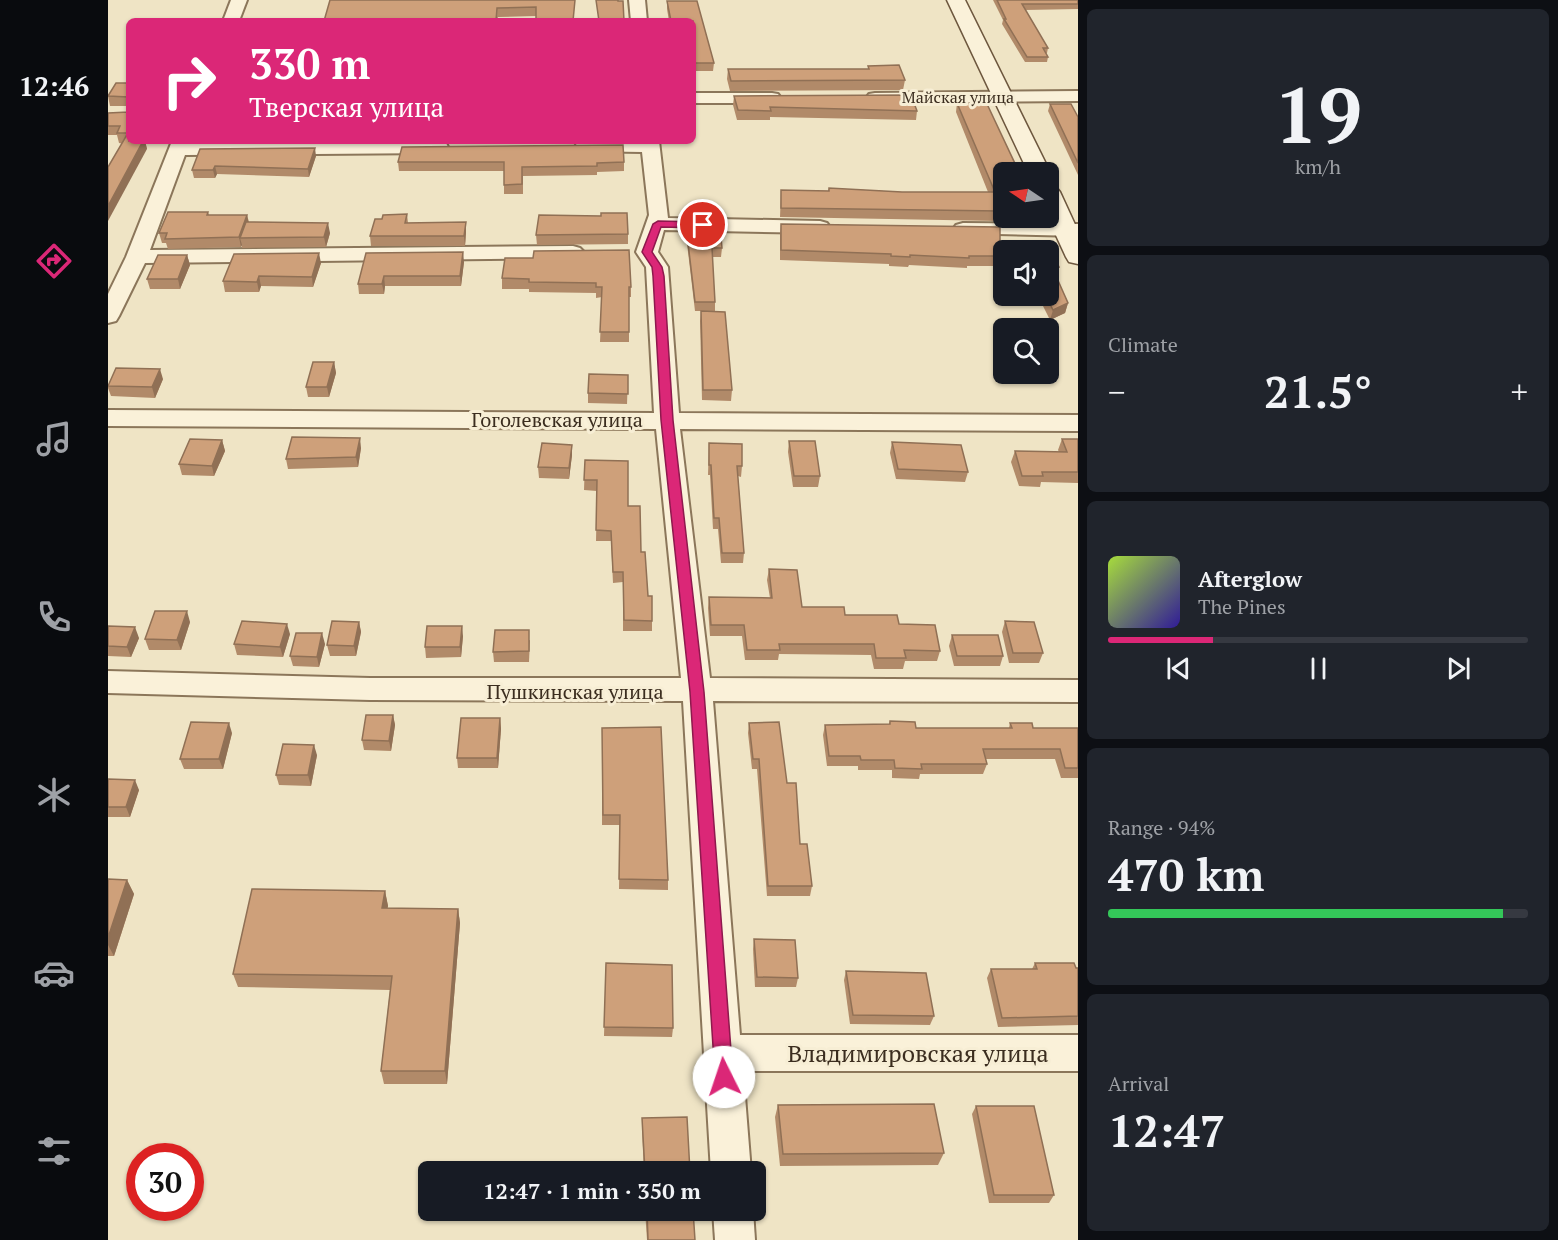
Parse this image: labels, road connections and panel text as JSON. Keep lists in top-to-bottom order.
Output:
{
  "streets": {
    "street": [
      "Майская улица",
      "Гоголевская улица",
      "Пушкинская улица",
      "Владимировская улица"
    ]
  },
  "north": "left",
  "page": {
    "tabs": "12:46",
    "tile": [
      ["19", "km/h"],
      "Climate",
      ["Range · 94%", "470 km"],
      ["Arrival", "12:47"]
    ],
    "turn": ["330 m", "Тверская улица"],
    "heat": ["−", "21.5°", "+"],
    "song": ["Afterglow", "The Pines"],
    "limit": "30",
    "trip": "12:47 · 1 min · 350 m"
  }
}
